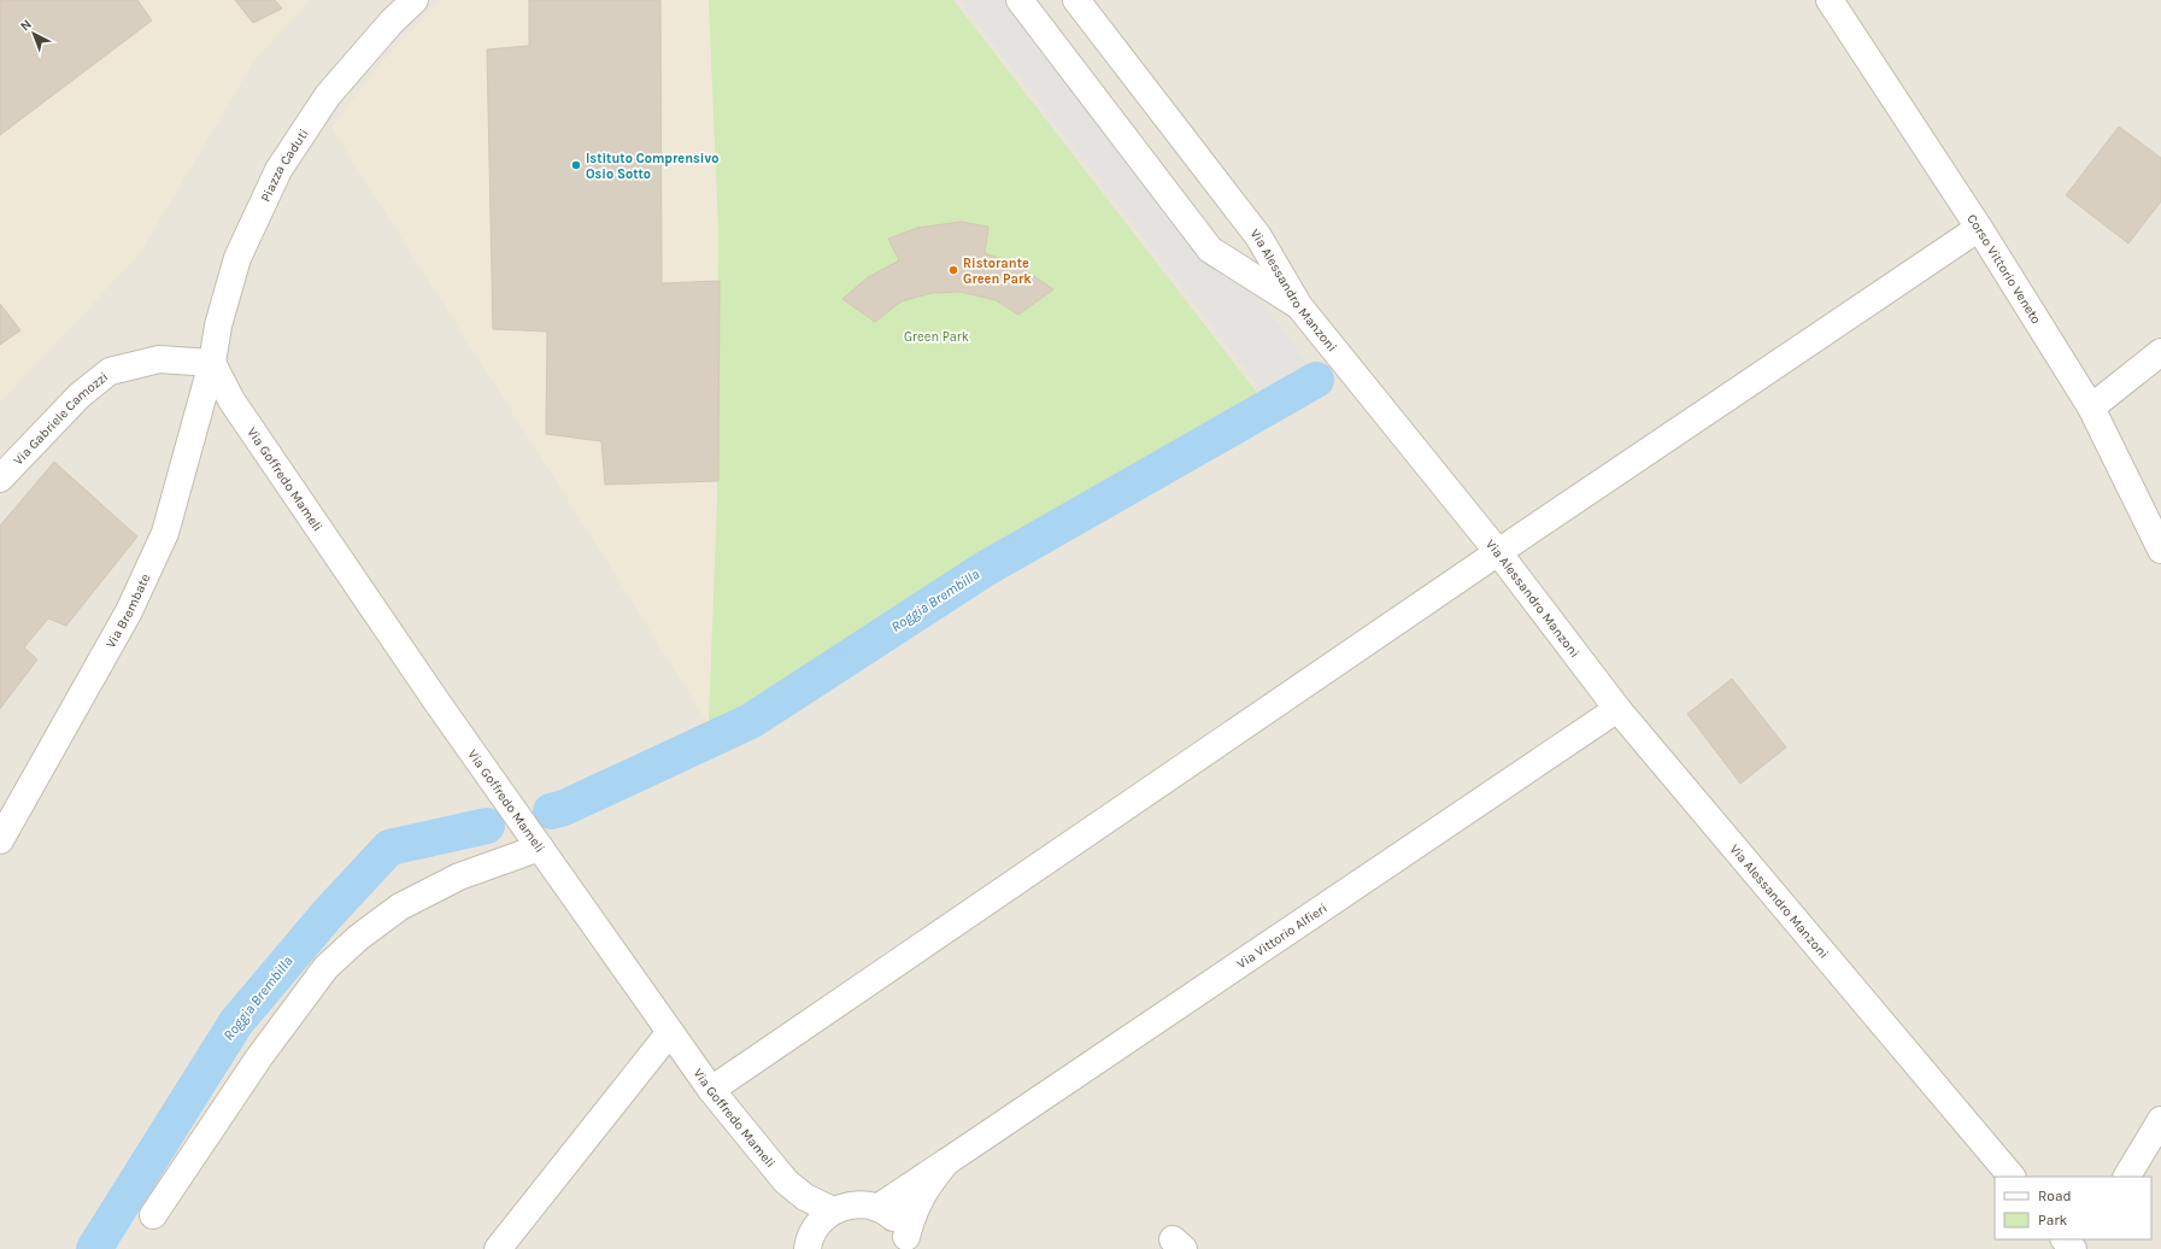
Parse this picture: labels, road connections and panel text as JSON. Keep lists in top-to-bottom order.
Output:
{
  "streets": {
    "street": [
      "Piazza Caduti",
      "Corso Vittorio Veneto",
      "Via Alessandro Manzoni",
      "Via Gabriele Camozzi",
      "Via Goffredo Mameli",
      "Via Brembate",
      "Via Vittorio Alfieri"
    ]
  },
  "crossings": [
    ["Piazza Caduti", "Via Gabriele Camozzi"],
    ["Piazza Caduti", "Via Goffredo Mameli"],
    ["Piazza Caduti", "Via Brembate"],
    ["Via Alessandro Manzoni", "Via Vittorio Alfieri"],
    ["Via Gabriele Camozzi", "Via Goffredo Mameli"],
    ["Via Gabriele Camozzi", "Via Brembate"],
    ["Via Goffredo Mameli", "Via Brembate"]
  ],
  "water": ["Roggia Brembilla"],
  "parks": ["Green Park"],
  "places": ["Istituto Comprensivo Osio Sotto", "Ristorante Green Park"],
  "legend": ["Road", "Park"],
  "north": "top left"
}
